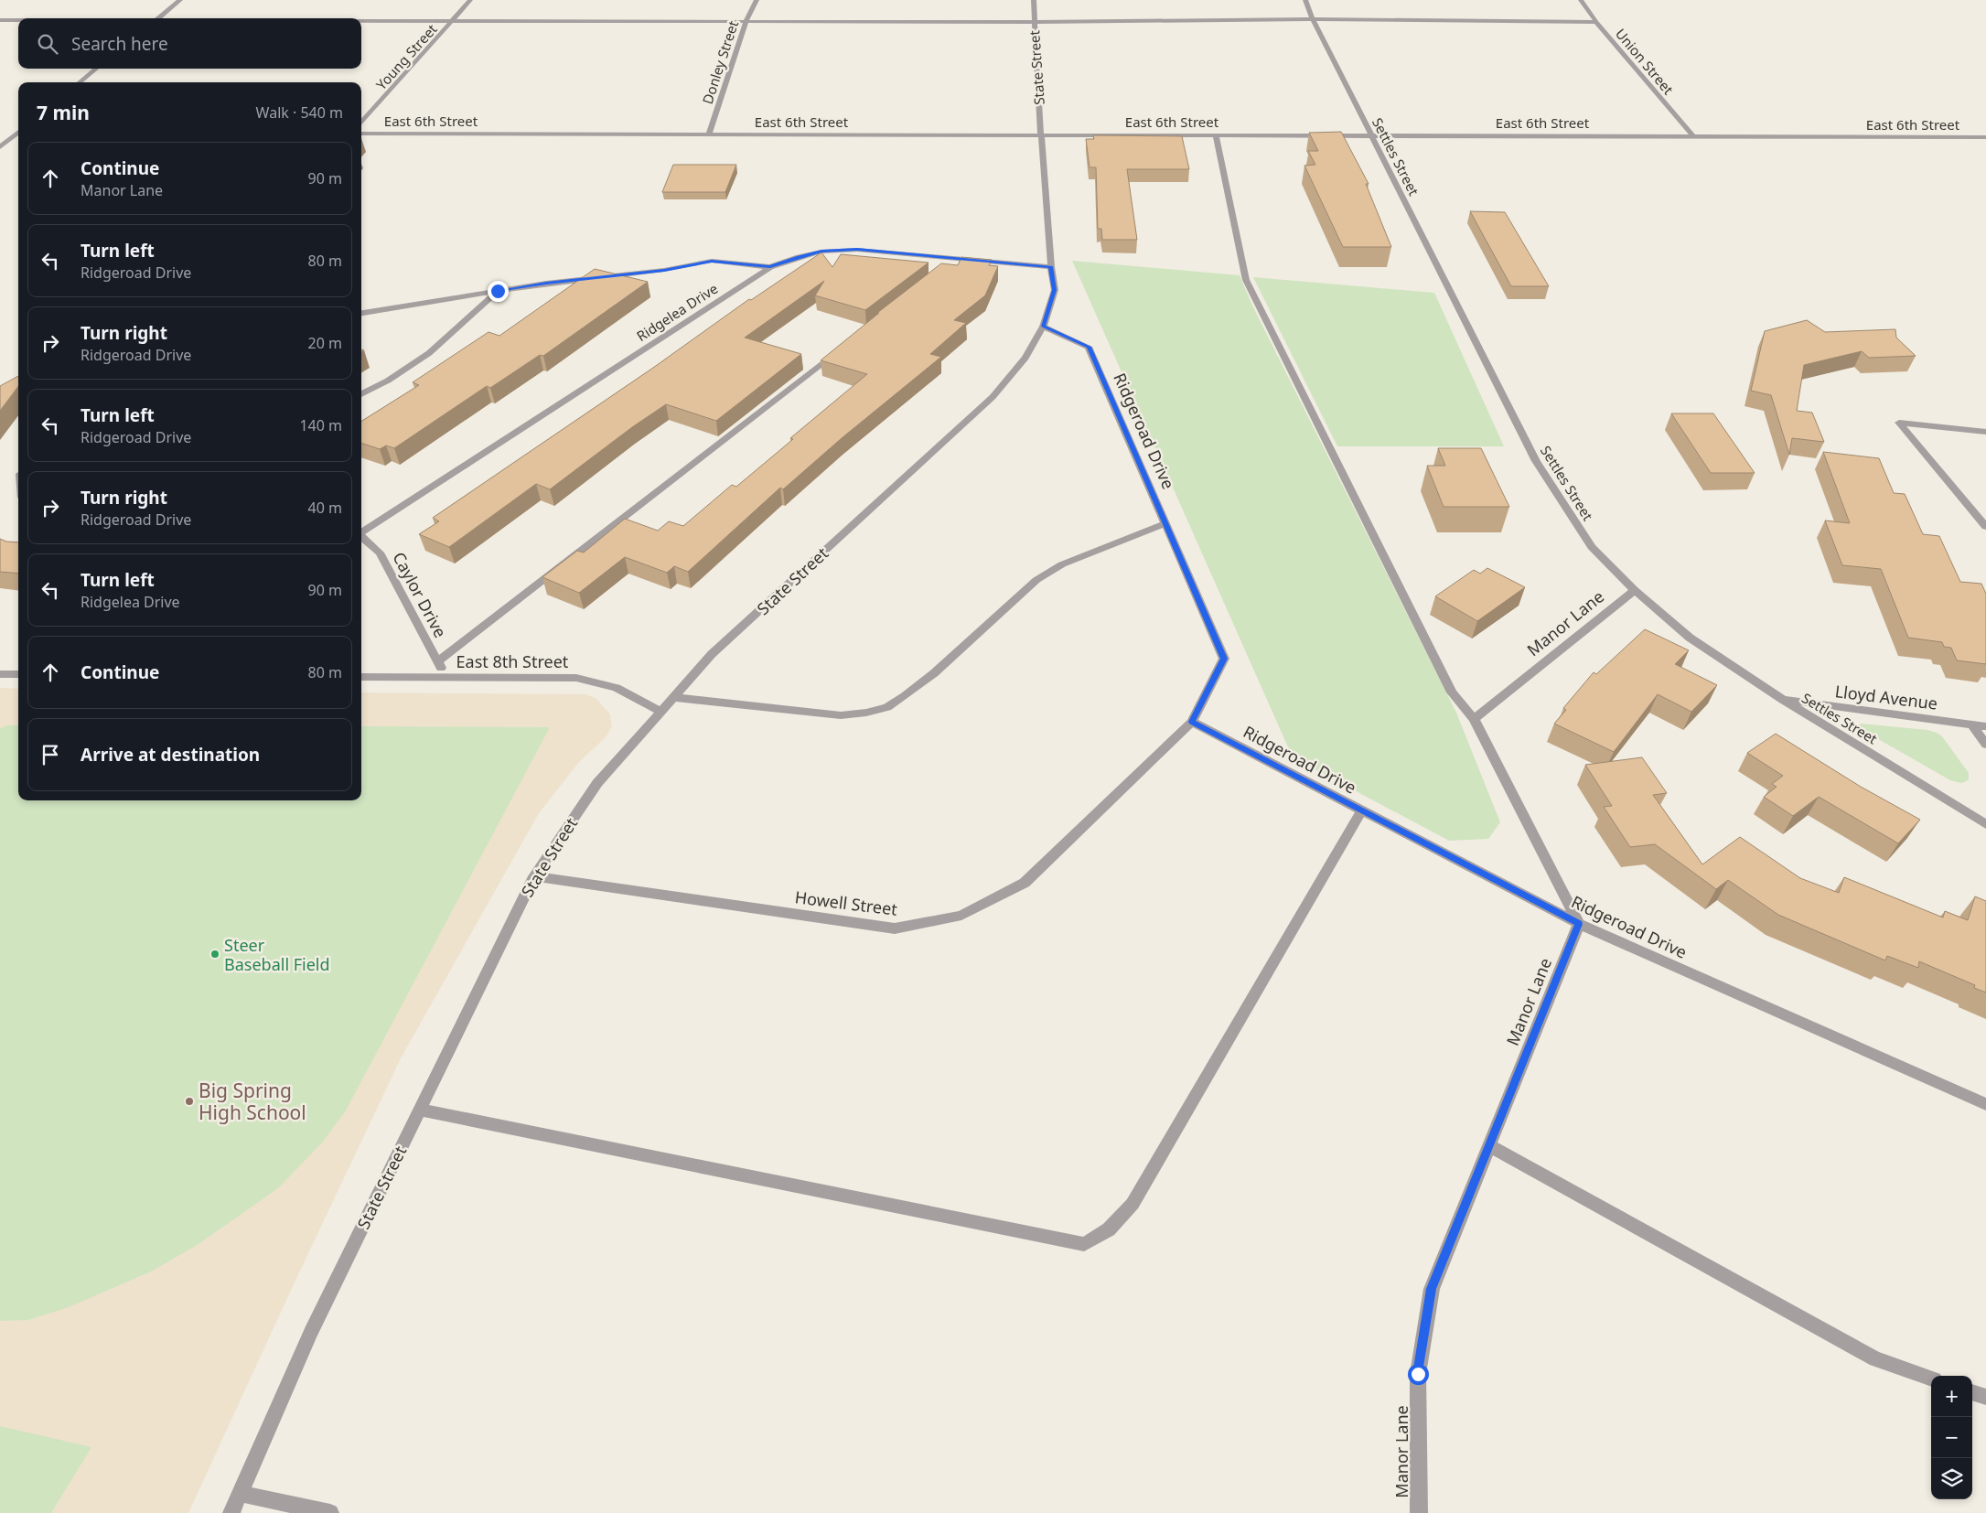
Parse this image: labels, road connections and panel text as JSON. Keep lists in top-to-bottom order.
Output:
{
  "streets": {
    "street": [
      "Young Street",
      "Union Street",
      "Donley Street",
      "State Street",
      "East 6th Street",
      "Settles Street",
      "Ridgelea Drive",
      "Ridgeroad Drive",
      "Caylor Drive",
      "Manor Lane",
      "East 8th Street",
      "Lloyd Avenue",
      "Howell Street"
    ]
  },
  "crossings": [
    ["Union Street", "East 6th Street"],
    ["Donley Street", "East 6th Street"],
    ["State Street", "East 6th Street"],
    ["State Street", "Ridgeroad Drive"],
    ["State Street", "East 8th Street"],
    ["State Street", "Howell Street"],
    ["East 6th Street", "Settles Street"],
    ["Settles Street", "Manor Lane"],
    ["Settles Street", "Lloyd Avenue"],
    ["Ridgeroad Drive", "Manor Lane"],
    ["Ridgeroad Drive", "Howell Street"],
    ["Caylor Drive", "East 8th Street"]
  ],
  "places": ["Steer Baseball Field", "Big Spring High School"],
  "page": {
    "search": "Search here",
    "heading": ["7 min", "Walk · 540 m"],
    "list": [
      ["Continue", "Manor Lane", "90 m"],
      ["Turn left", "Ridgeroad Drive", "80 m"],
      ["Turn right", "Ridgeroad Drive", "20 m"],
      ["Turn left", "Ridgeroad Drive", "140 m"],
      ["Turn right", "Ridgeroad Drive", "40 m"],
      ["Turn left", "Ridgelea Drive", "90 m"],
      ["Continue", "80 m"],
      "Arrive at destination"
    ],
    "map_buttons": ["+", "−"]
  }
}
